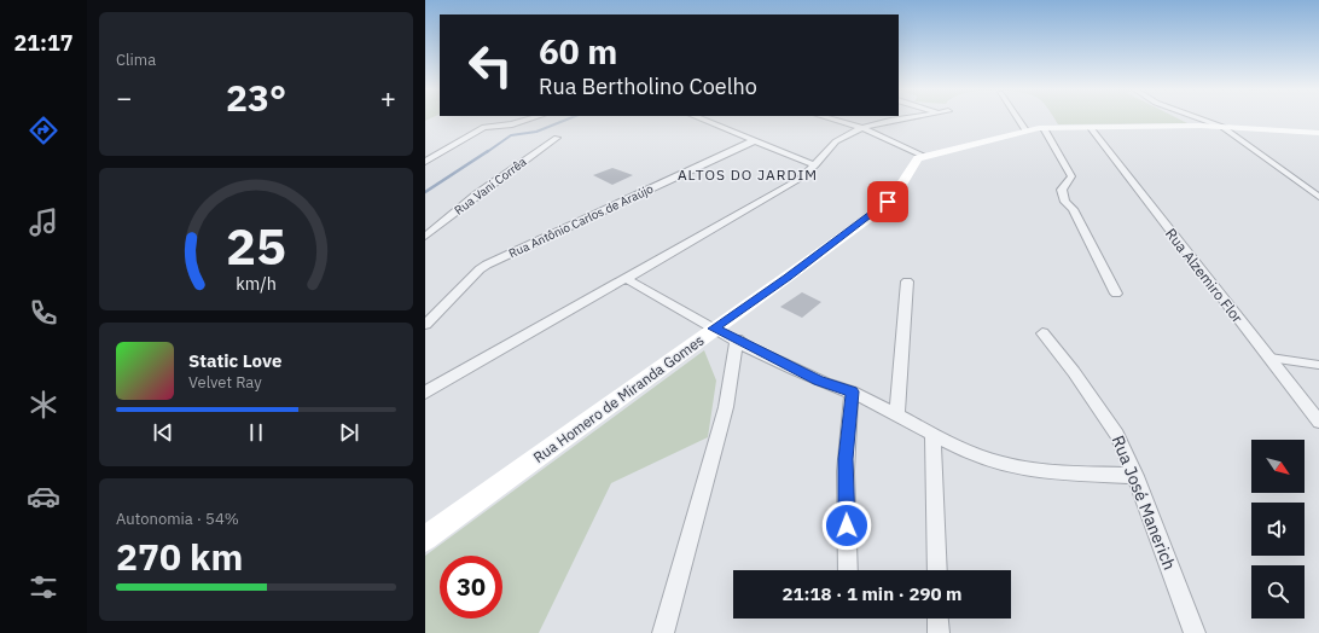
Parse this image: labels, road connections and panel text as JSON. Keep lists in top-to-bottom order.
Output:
{
  "streets": {
    "street": [
      "Rua Vani Corrêa",
      "Rua Antônio Carlos de Araújo",
      "Rua Alzemiro Flor",
      "Rua Homero de Miranda Gomes",
      "Rua José Manerich"
    ]
  },
  "districts": ["ALTOS DO JARDIM"],
  "north": "bottom right",
  "page": {
    "tabs": "21:17",
    "tile": [
      "Clima",
      ["Autonomia · 54%", "270 km"]
    ],
    "turn": ["60 m", "Rua Bertholino Coelho"],
    "heat": ["−", "23°", "+"],
    "song": ["Static Love", "Velvet Ray"],
    "limit": "30",
    "trip": "21:18 · 1 min · 290 m",
    "gauge": ["25", "km/h"]
  }
}
